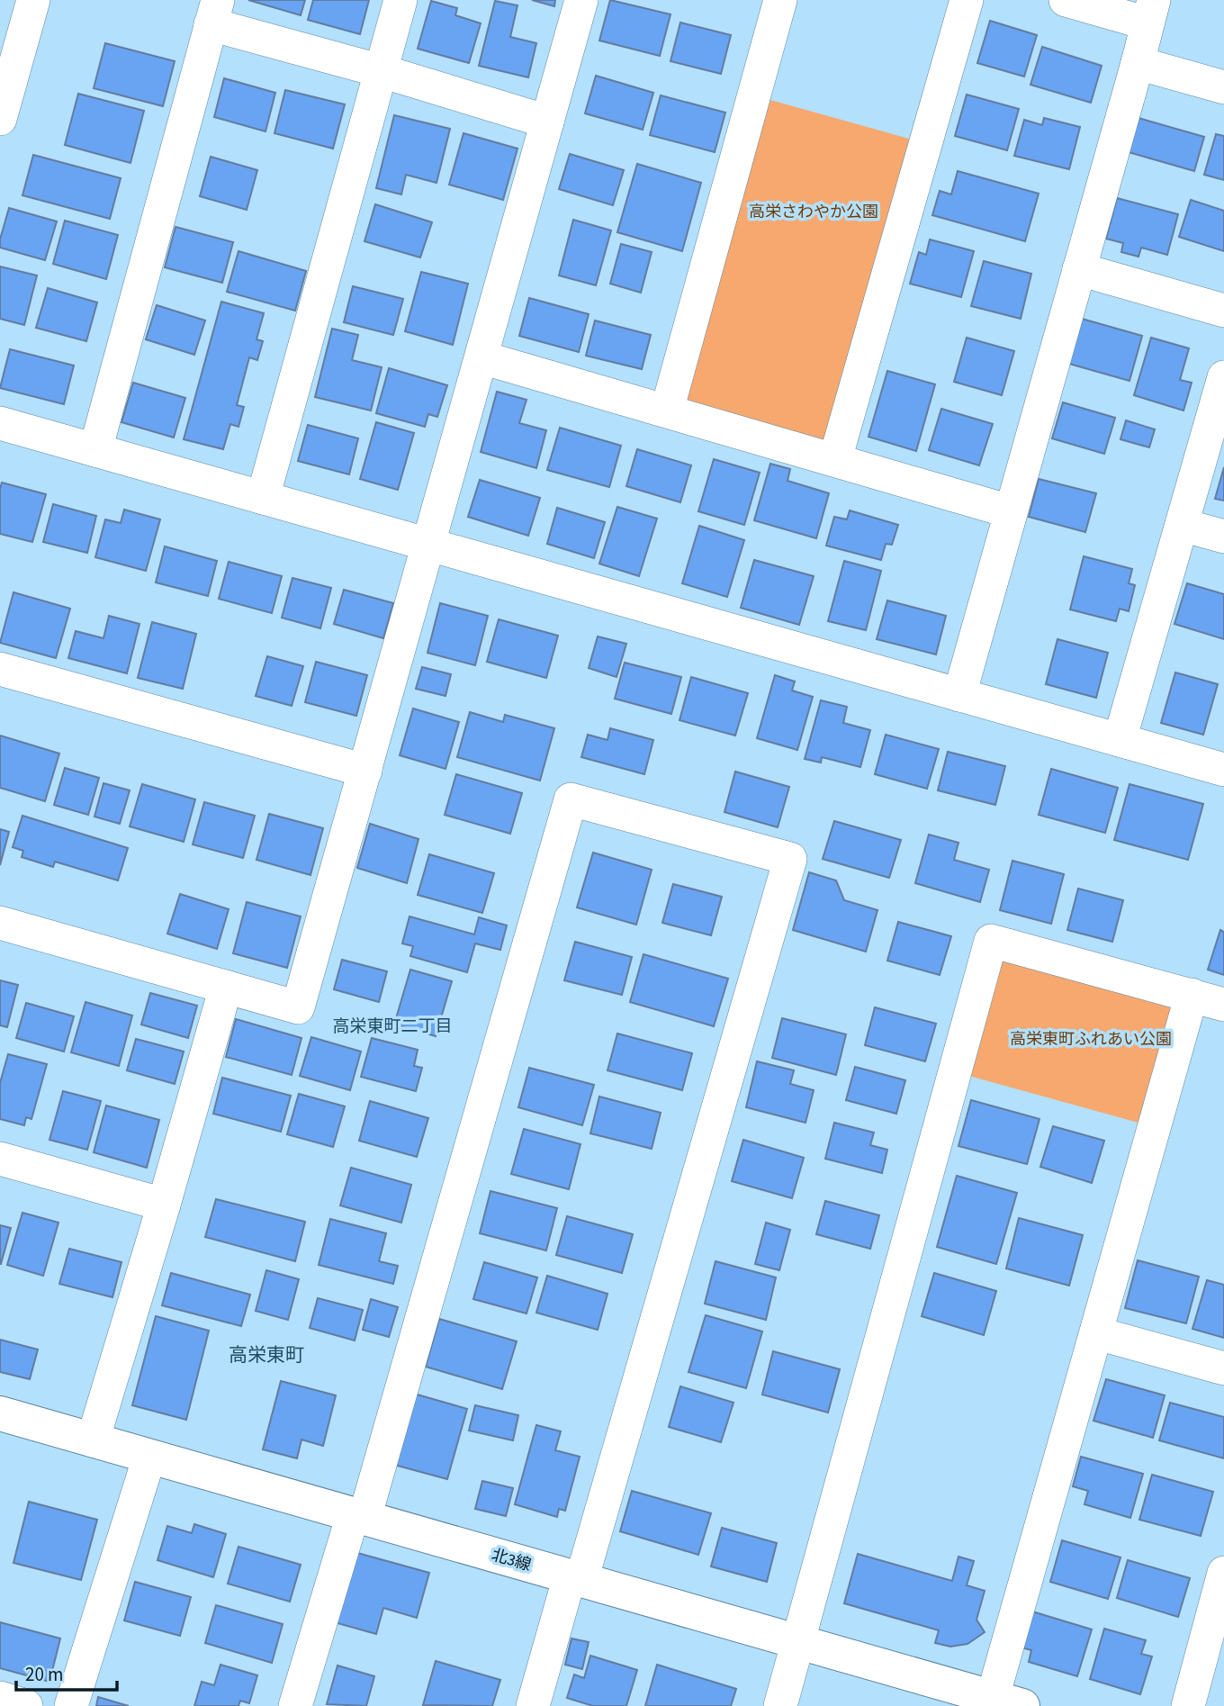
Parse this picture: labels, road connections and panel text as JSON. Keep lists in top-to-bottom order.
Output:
{
  "streets": {
    "street": ["北3線"]
  },
  "districts": ["高栄東町二丁目", "高栄東町"],
  "parks": ["高栄さわやか公園", "高栄東町ふれあい公園"],
  "scale_bar": "20 m"
}
